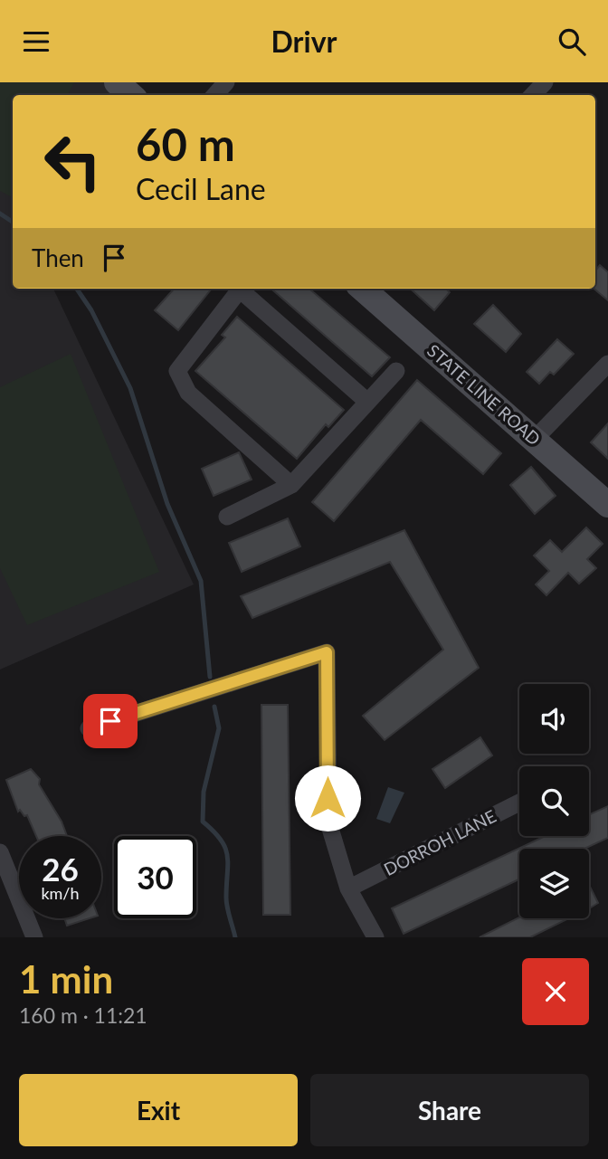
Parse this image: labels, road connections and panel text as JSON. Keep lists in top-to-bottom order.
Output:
{
  "streets": {
    "street": ["STATE LINE ROAD", "DORROH LANE"]
  },
  "page": {
    "header": "Drivr",
    "turn": ["60 m", "Cecil Lane"],
    "then": "Then",
    "speed": "26 km/h",
    "limit": "30",
    "heading": ["1 min", "160 m · 11:21"],
    "buttons": ["Exit", "Share"]
  }
}
